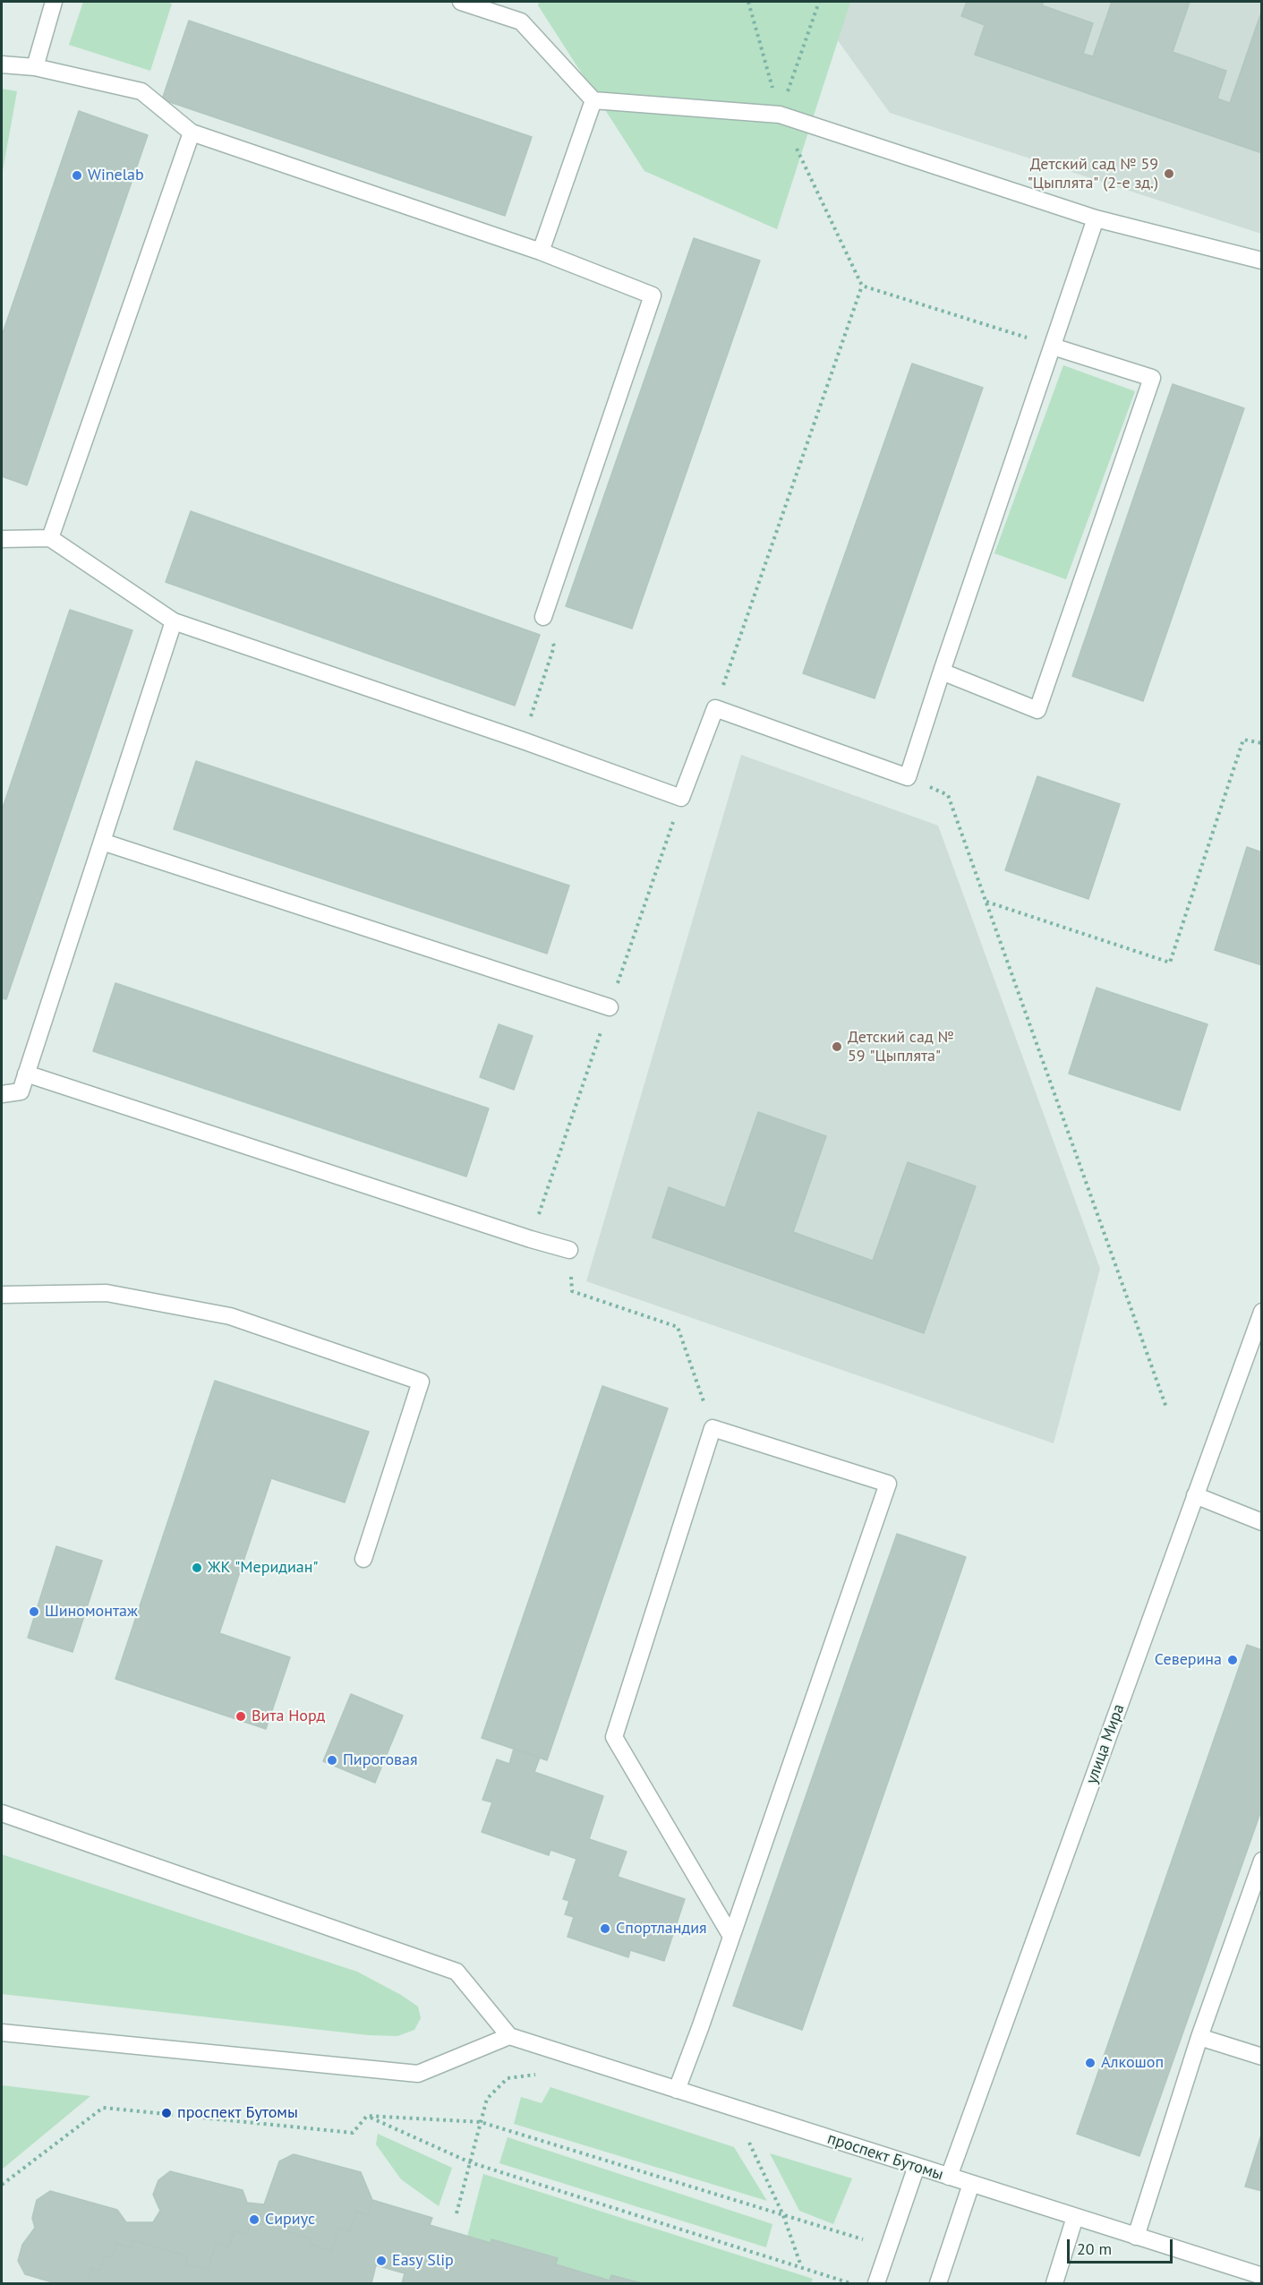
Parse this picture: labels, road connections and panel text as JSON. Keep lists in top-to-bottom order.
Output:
{
  "streets": {
    "street": ["улица Мира", "проспект Бутомы"]
  },
  "crossings": [
    ["улица Мира", "проспект Бутомы"]
  ],
  "places": [
    "Детский сад № 59 \"Цыплята\" (2-е зд.)",
    "Winelab",
    "Детский сад № 59 \"Цыплята\"",
    "ЖК \"Меридиан\"",
    "Шиномонтаж",
    "Северина",
    "Вита Норд",
    "Пироговая",
    "Спортландия",
    "Алкошоп",
    "проспект Бутомы",
    "Сириус",
    "Easy Slip"
  ],
  "scale_bar": "20 m"
}
